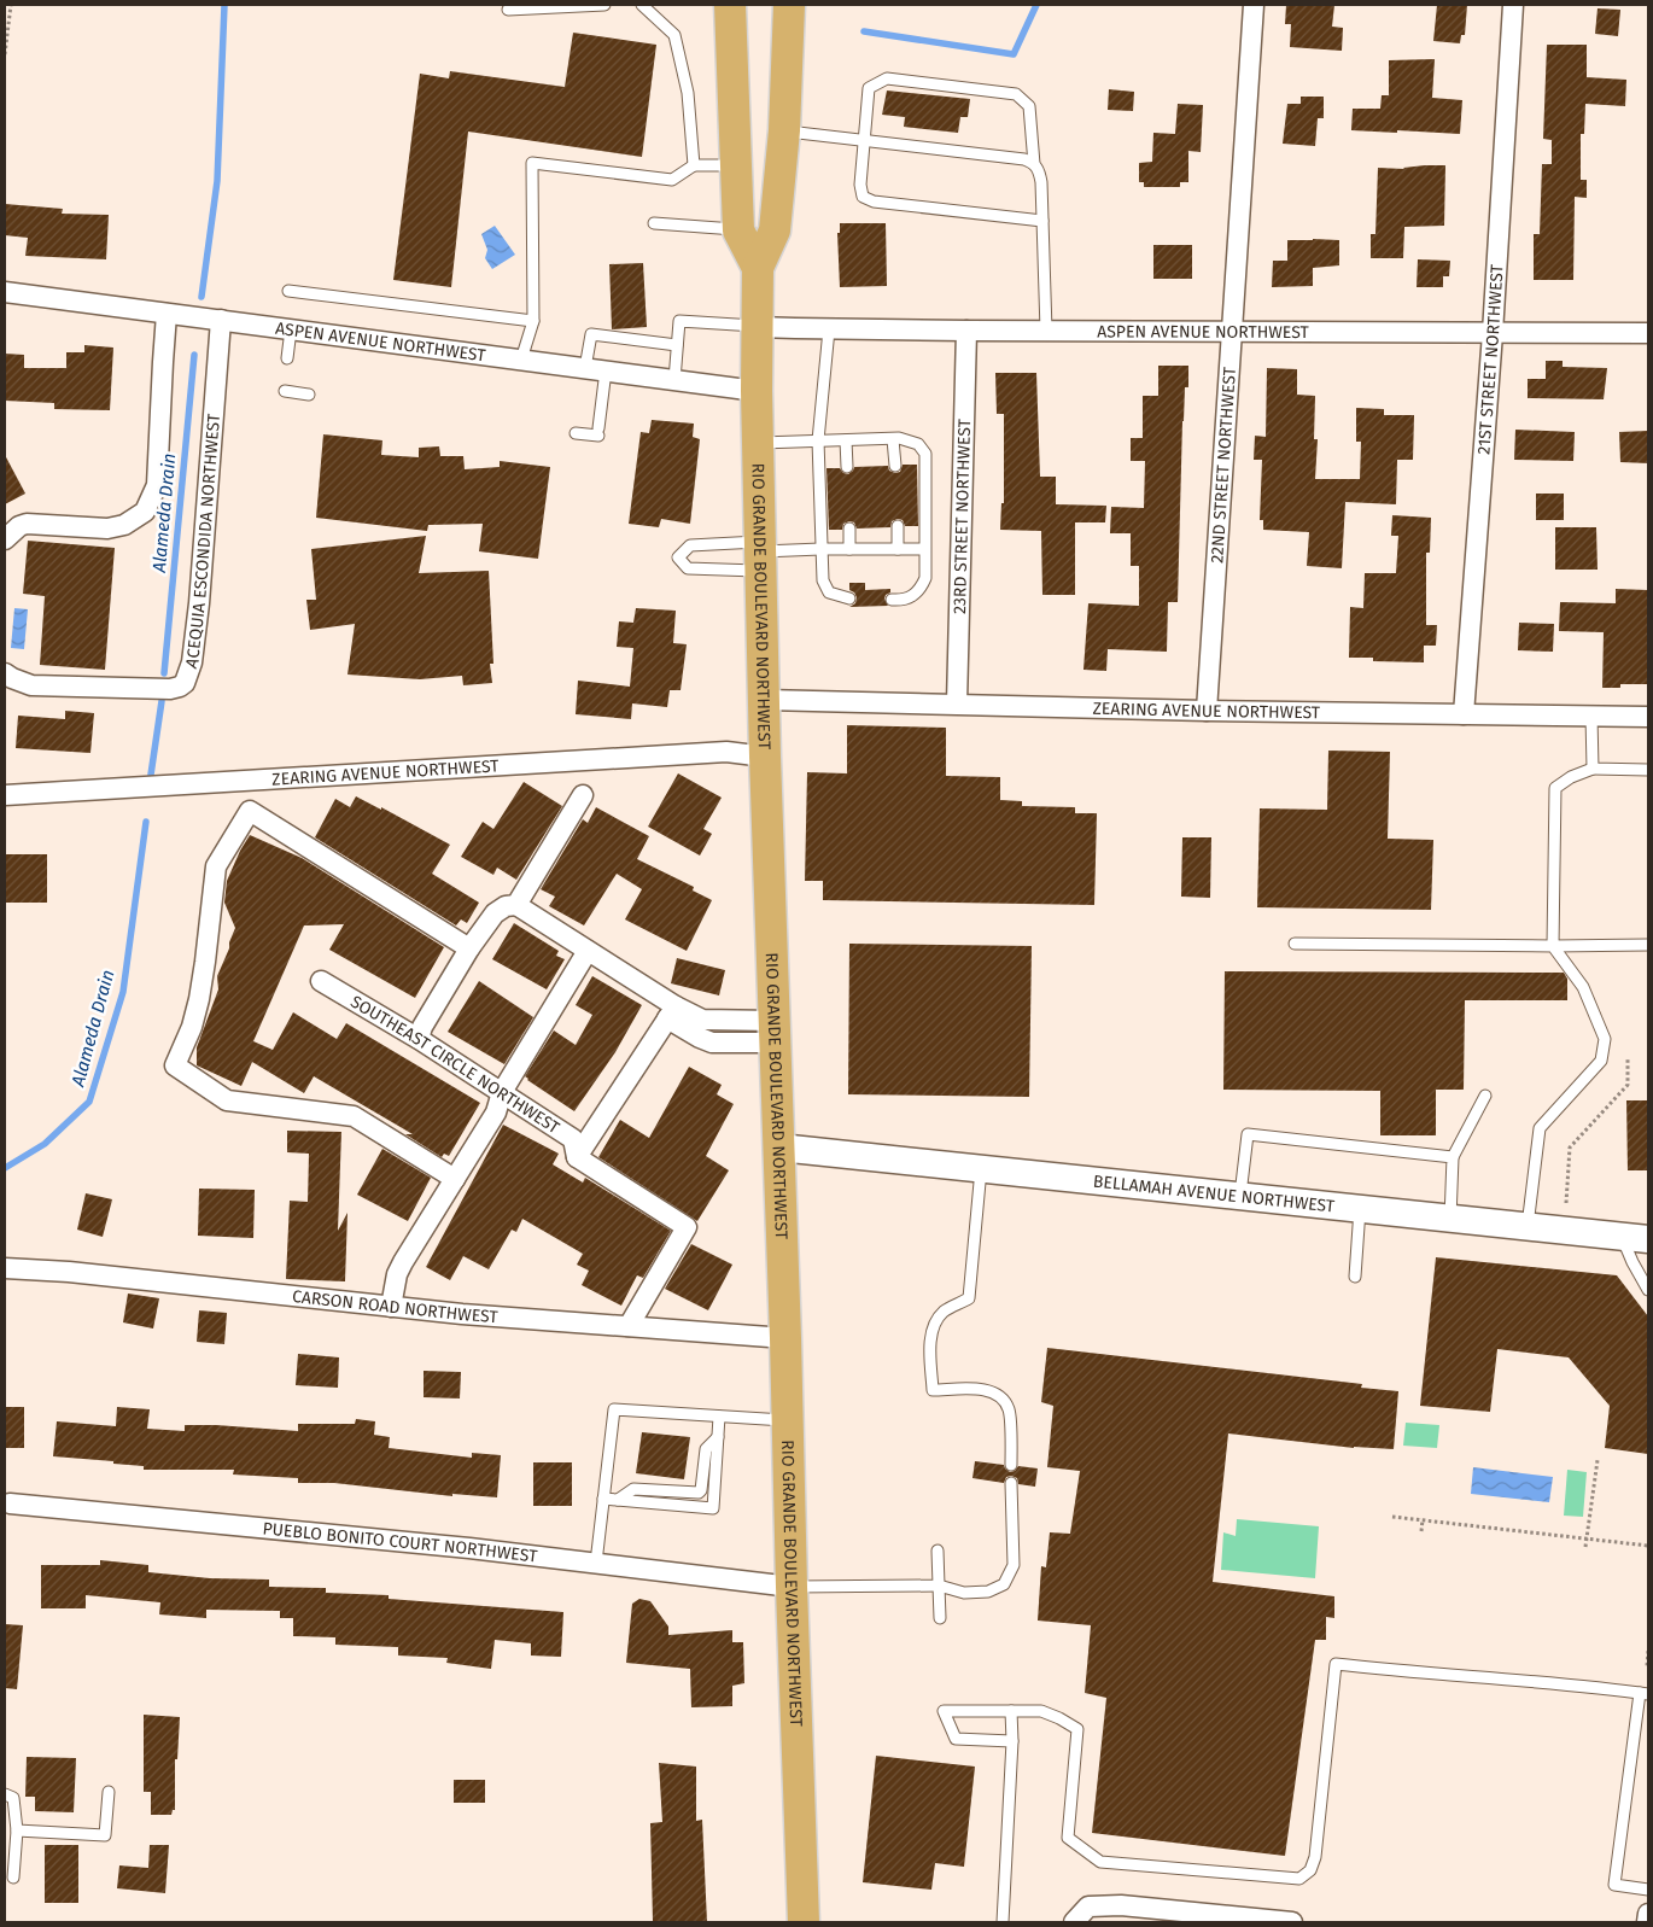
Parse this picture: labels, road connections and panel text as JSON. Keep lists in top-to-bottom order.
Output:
{
  "streets": {
    "main road": ["RIO GRANDE BOULEVARD NORTHWEST"],
    "street": [
      "ASPEN AVENUE NORTHWEST",
      "21ST STREET NORTHWEST",
      "22ND STREET NORTHWEST",
      "23RD STREET NORTHWEST",
      "ACEQUIA ESCONDIDA NORTHWEST",
      "ZEARING AVENUE NORTHWEST",
      "SOUTHEAST CIRCLE NORTHWEST",
      "BELLAMAH AVENUE NORTHWEST",
      "CARSON ROAD NORTHWEST",
      "PUEBLO BONITO COURT NORTHWEST"
    ]
  },
  "crossings": [
    ["ASPEN AVENUE NORTHWEST", "21ST STREET NORTHWEST"],
    ["ASPEN AVENUE NORTHWEST", "22ND STREET NORTHWEST"],
    ["ASPEN AVENUE NORTHWEST", "23RD STREET NORTHWEST"],
    ["ASPEN AVENUE NORTHWEST", "ACEQUIA ESCONDIDA NORTHWEST"],
    ["ASPEN AVENUE NORTHWEST", "RIO GRANDE BOULEVARD NORTHWEST"],
    ["21ST STREET NORTHWEST", "ZEARING AVENUE NORTHWEST"],
    ["22ND STREET NORTHWEST", "ZEARING AVENUE NORTHWEST"],
    ["23RD STREET NORTHWEST", "ZEARING AVENUE NORTHWEST"],
    ["RIO GRANDE BOULEVARD NORTHWEST", "ZEARING AVENUE NORTHWEST"],
    ["RIO GRANDE BOULEVARD NORTHWEST", "BELLAMAH AVENUE NORTHWEST"],
    ["RIO GRANDE BOULEVARD NORTHWEST", "CARSON ROAD NORTHWEST"],
    ["RIO GRANDE BOULEVARD NORTHWEST", "PUEBLO BONITO COURT NORTHWEST"],
    ["SOUTHEAST CIRCLE NORTHWEST", "CARSON ROAD NORTHWEST"]
  ],
  "water": ["Alameda Drain"]
}
